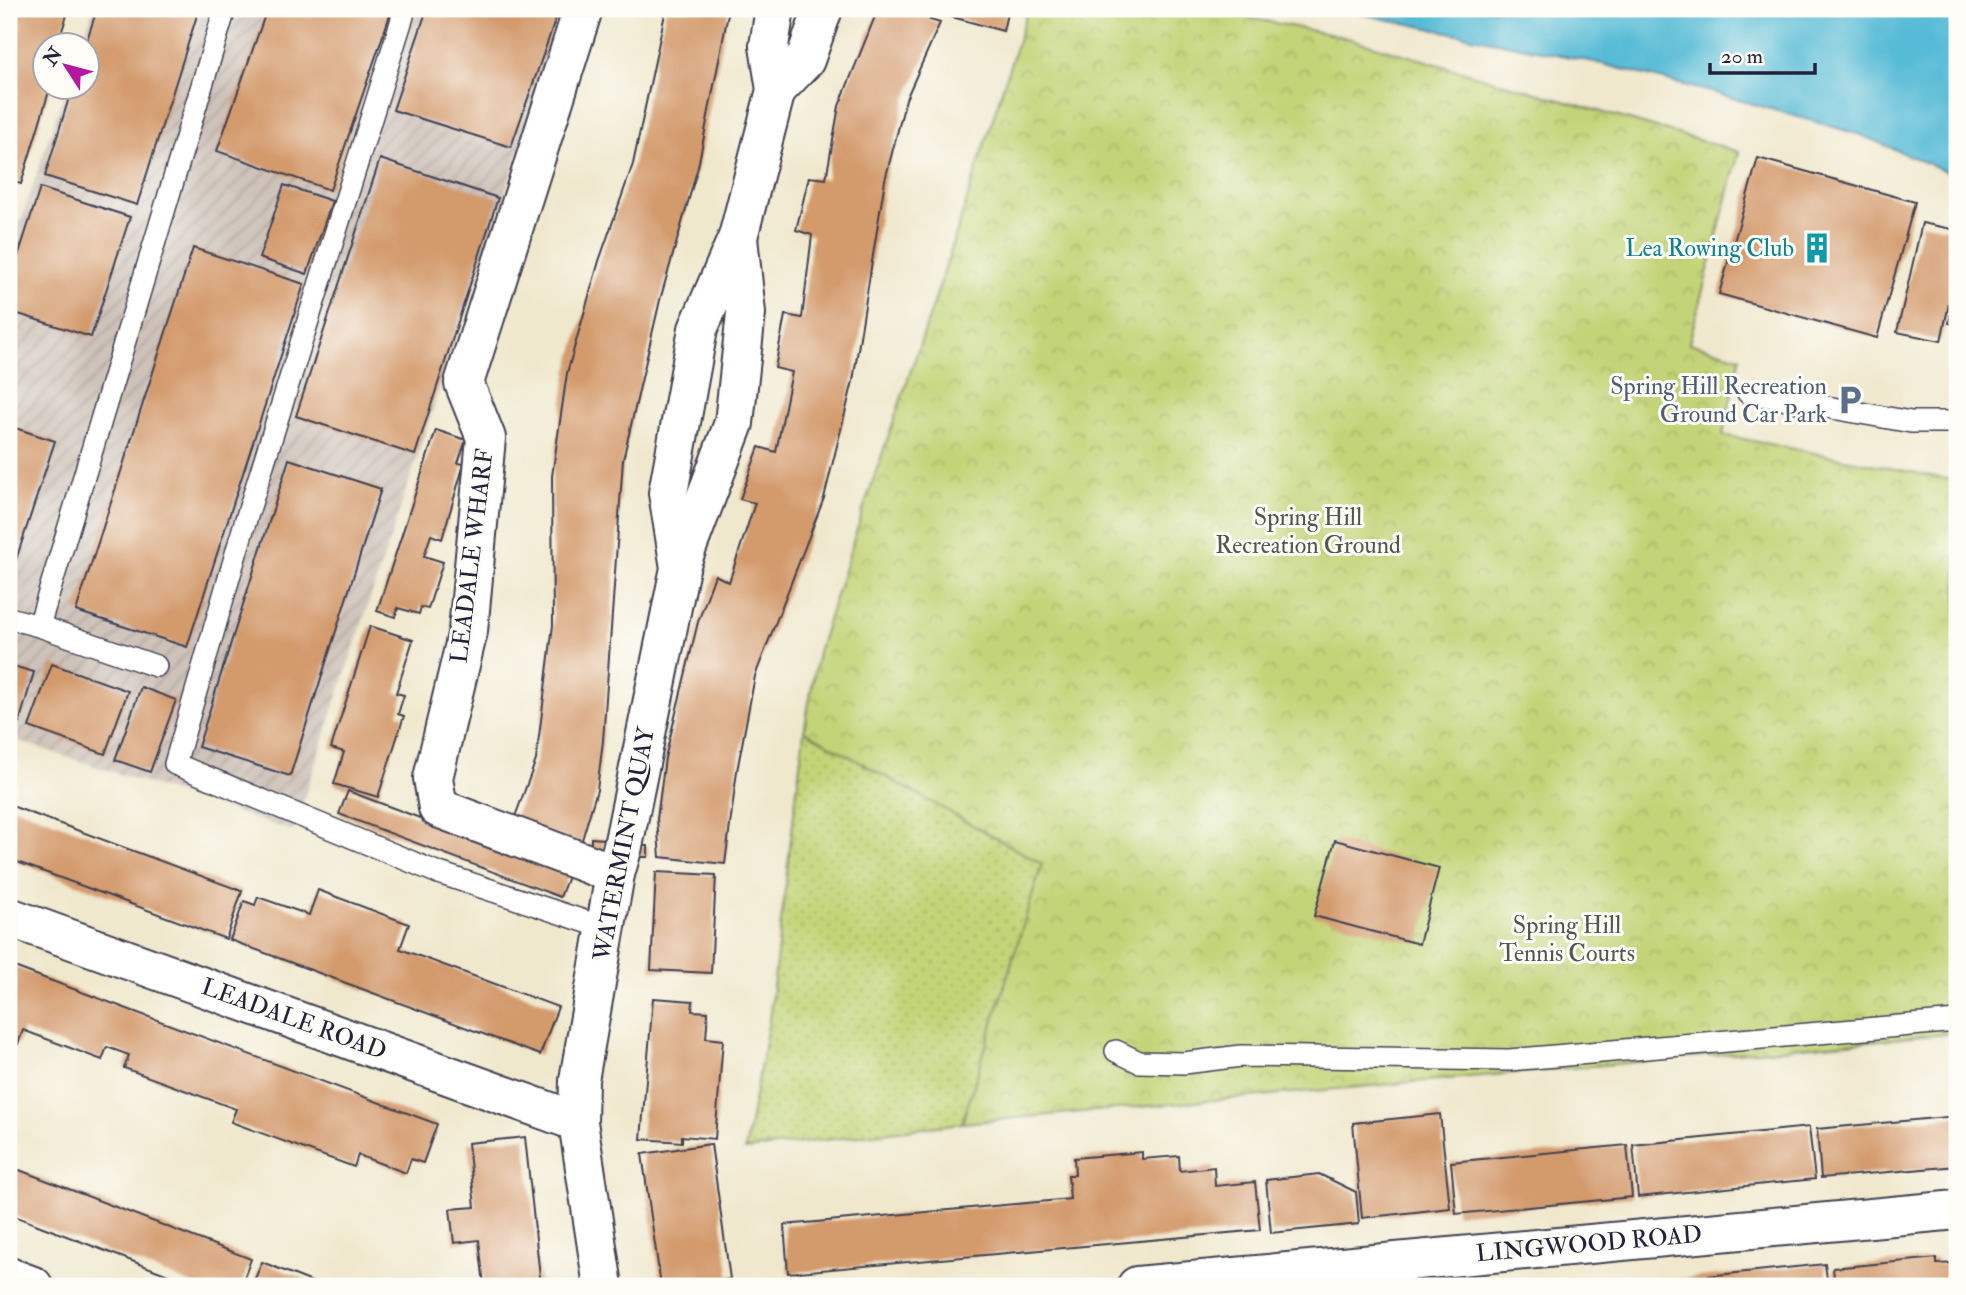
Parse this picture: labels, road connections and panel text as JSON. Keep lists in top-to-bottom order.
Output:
{
  "streets": {
    "street": [
      "LEADALE WHARF",
      "WATERMINT QUAY",
      "LEADALE ROAD",
      "LINGWOOD ROAD"
    ]
  },
  "crossings": [
    ["LEADALE WHARF", "WATERMINT QUAY"],
    ["WATERMINT QUAY", "LEADALE ROAD"]
  ],
  "parks": ["Spring Hill Recreation Ground", "Spring Hill Tennis Courts"],
  "places": {
    "building": ["Lea Rowing Club"],
    "parking": ["Spring Hill Recreation Ground Car Park"]
  },
  "scale_bar": "20 m",
  "north": "top left"
}
